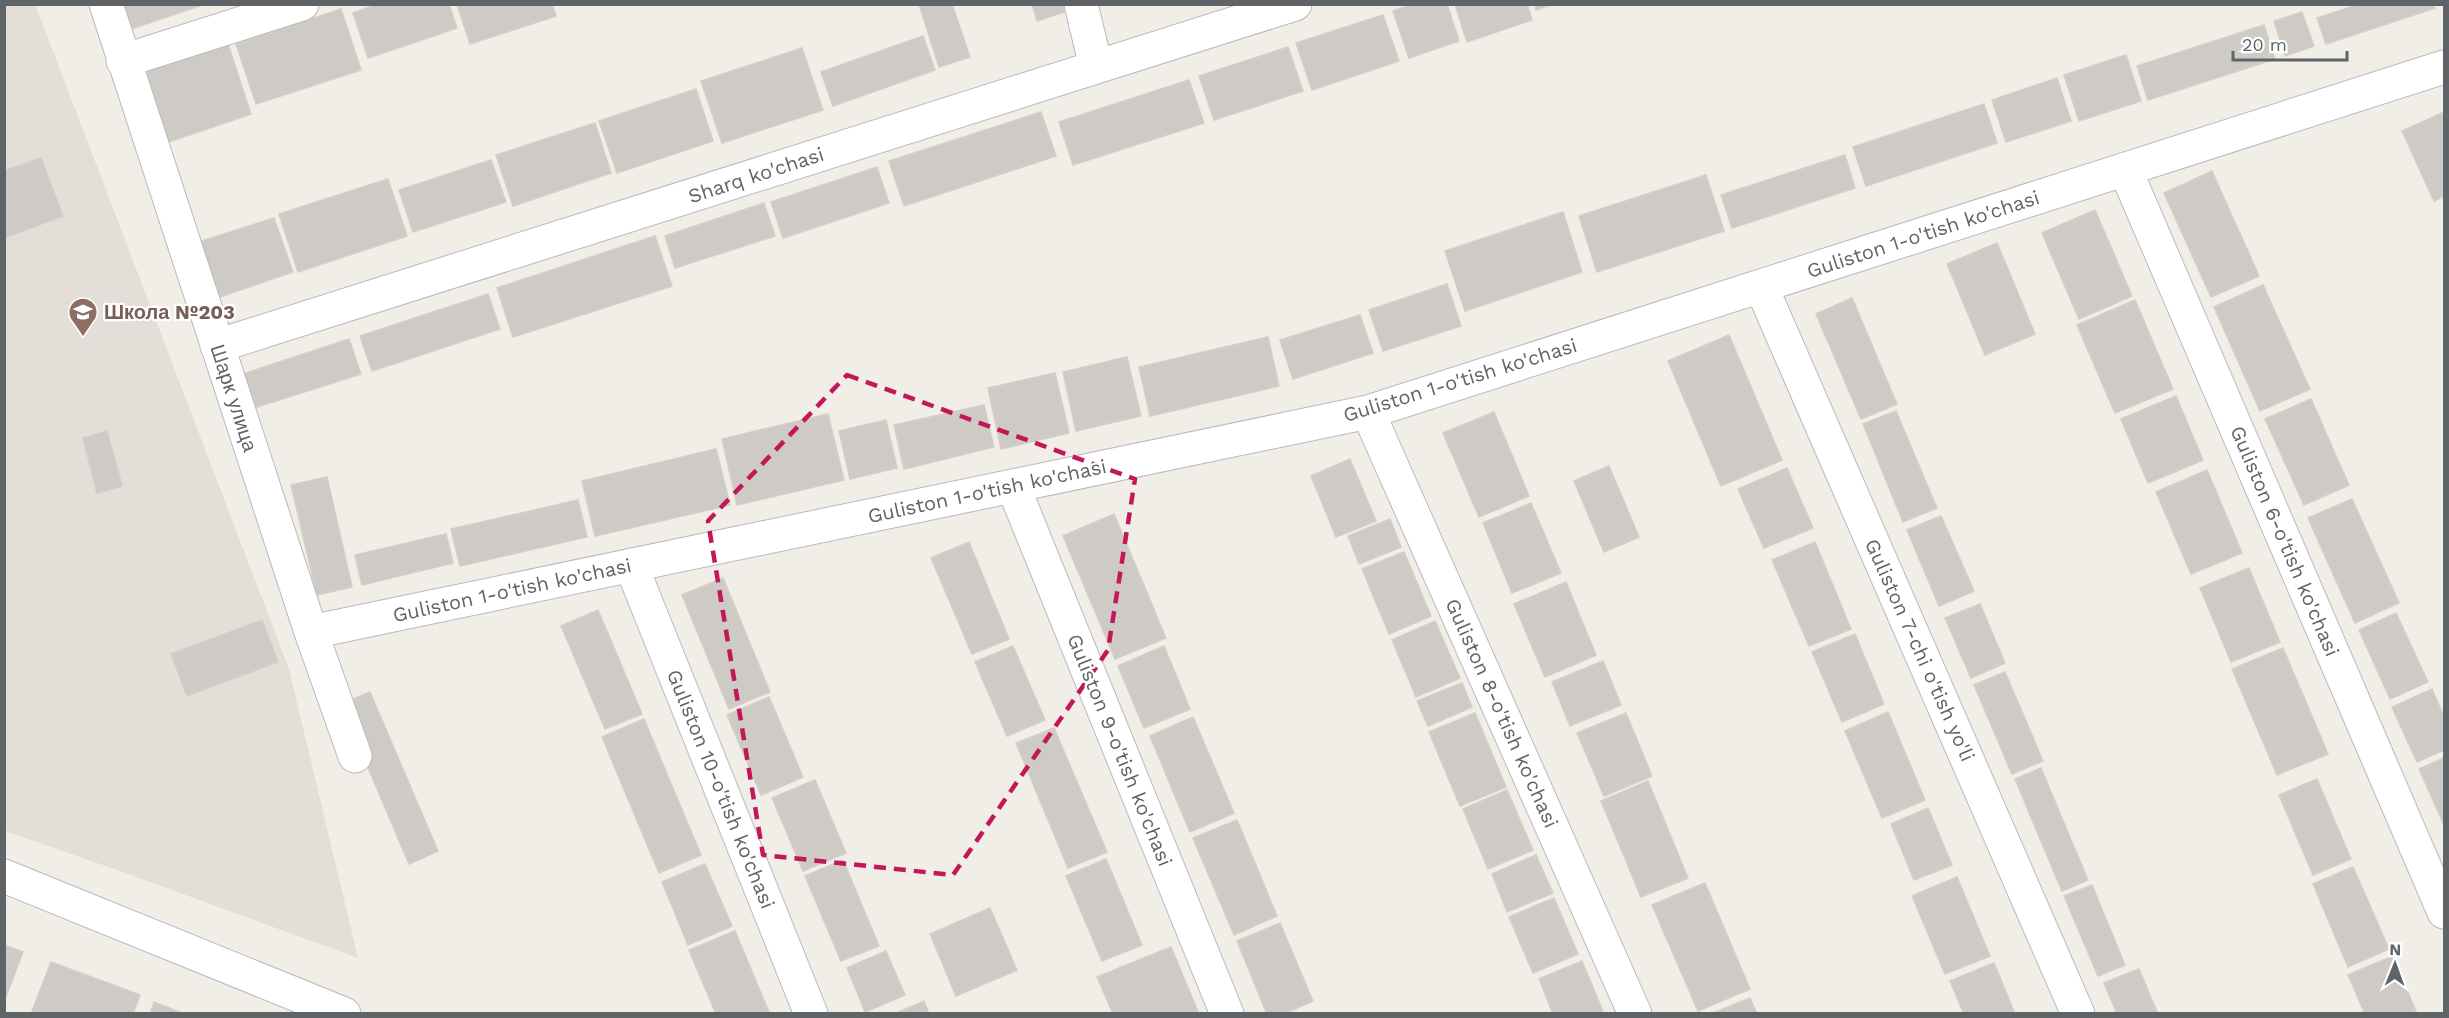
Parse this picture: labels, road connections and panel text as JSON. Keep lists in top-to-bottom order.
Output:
{
  "streets": {
    "street": [
      "Sharq ko'chasi",
      "Guliston 1-o'tish ko'chasi",
      "Шарк улица",
      "Guliston 6-o'tish ko'chasi",
      "Guliston 7-chi o'tish yo'li",
      "Guliston 8-o'tish ko'chasi",
      "Guliston 9-o'tish ko'chasi",
      "Guliston 10-o'tish ko'chasi"
    ]
  },
  "crossings": [
    ["Sharq ko'chasi", "Шарк улица"],
    ["Guliston 1-o'tish ko'chasi", "Шарк улица"],
    ["Guliston 1-o'tish ko'chasi", "Guliston 6-o'tish ko'chasi"],
    ["Guliston 1-o'tish ko'chasi", "Guliston 7-chi o'tish yo'li"],
    ["Guliston 1-o'tish ko'chasi", "Guliston 8-o'tish ko'chasi"],
    ["Guliston 1-o'tish ko'chasi", "Guliston 9-o'tish ko'chasi"],
    ["Guliston 1-o'tish ko'chasi", "Guliston 10-o'tish ko'chasi"]
  ],
  "places": {
    "school or university": ["Школа №203"]
  },
  "scale_bar": "20 m",
  "north": "top"
}
